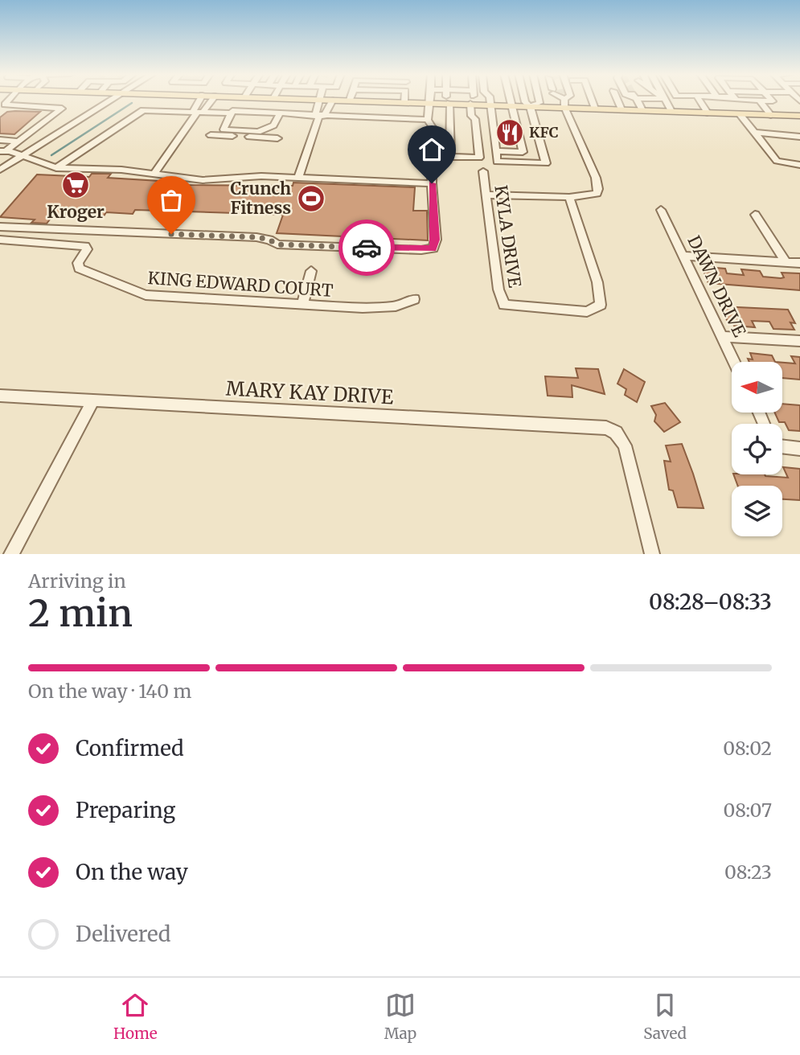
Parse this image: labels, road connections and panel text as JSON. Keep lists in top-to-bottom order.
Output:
{
  "streets": {
    "street": [
      "KYLA DRIVE",
      "KING EDWARD COURT",
      "DAWN DRIVE",
      "MARY KAY DRIVE"
    ]
  },
  "places": {
    "restaurant": ["KFC"],
    "supermarket": ["Kroger"],
    "sports": ["Crunch Fitness"]
  },
  "north": "left",
  "page": {
    "heading": ["2 min", "Arriving in", "08:28–08:33"],
    "bar": "On the way · 140 m",
    "list": [
      ["Confirmed", "08:02"],
      ["Preparing", "08:07"],
      ["On the way", "08:23"],
      "Delivered"
    ],
    "tabs": ["Home", "Map", "Saved"]
  }
}
